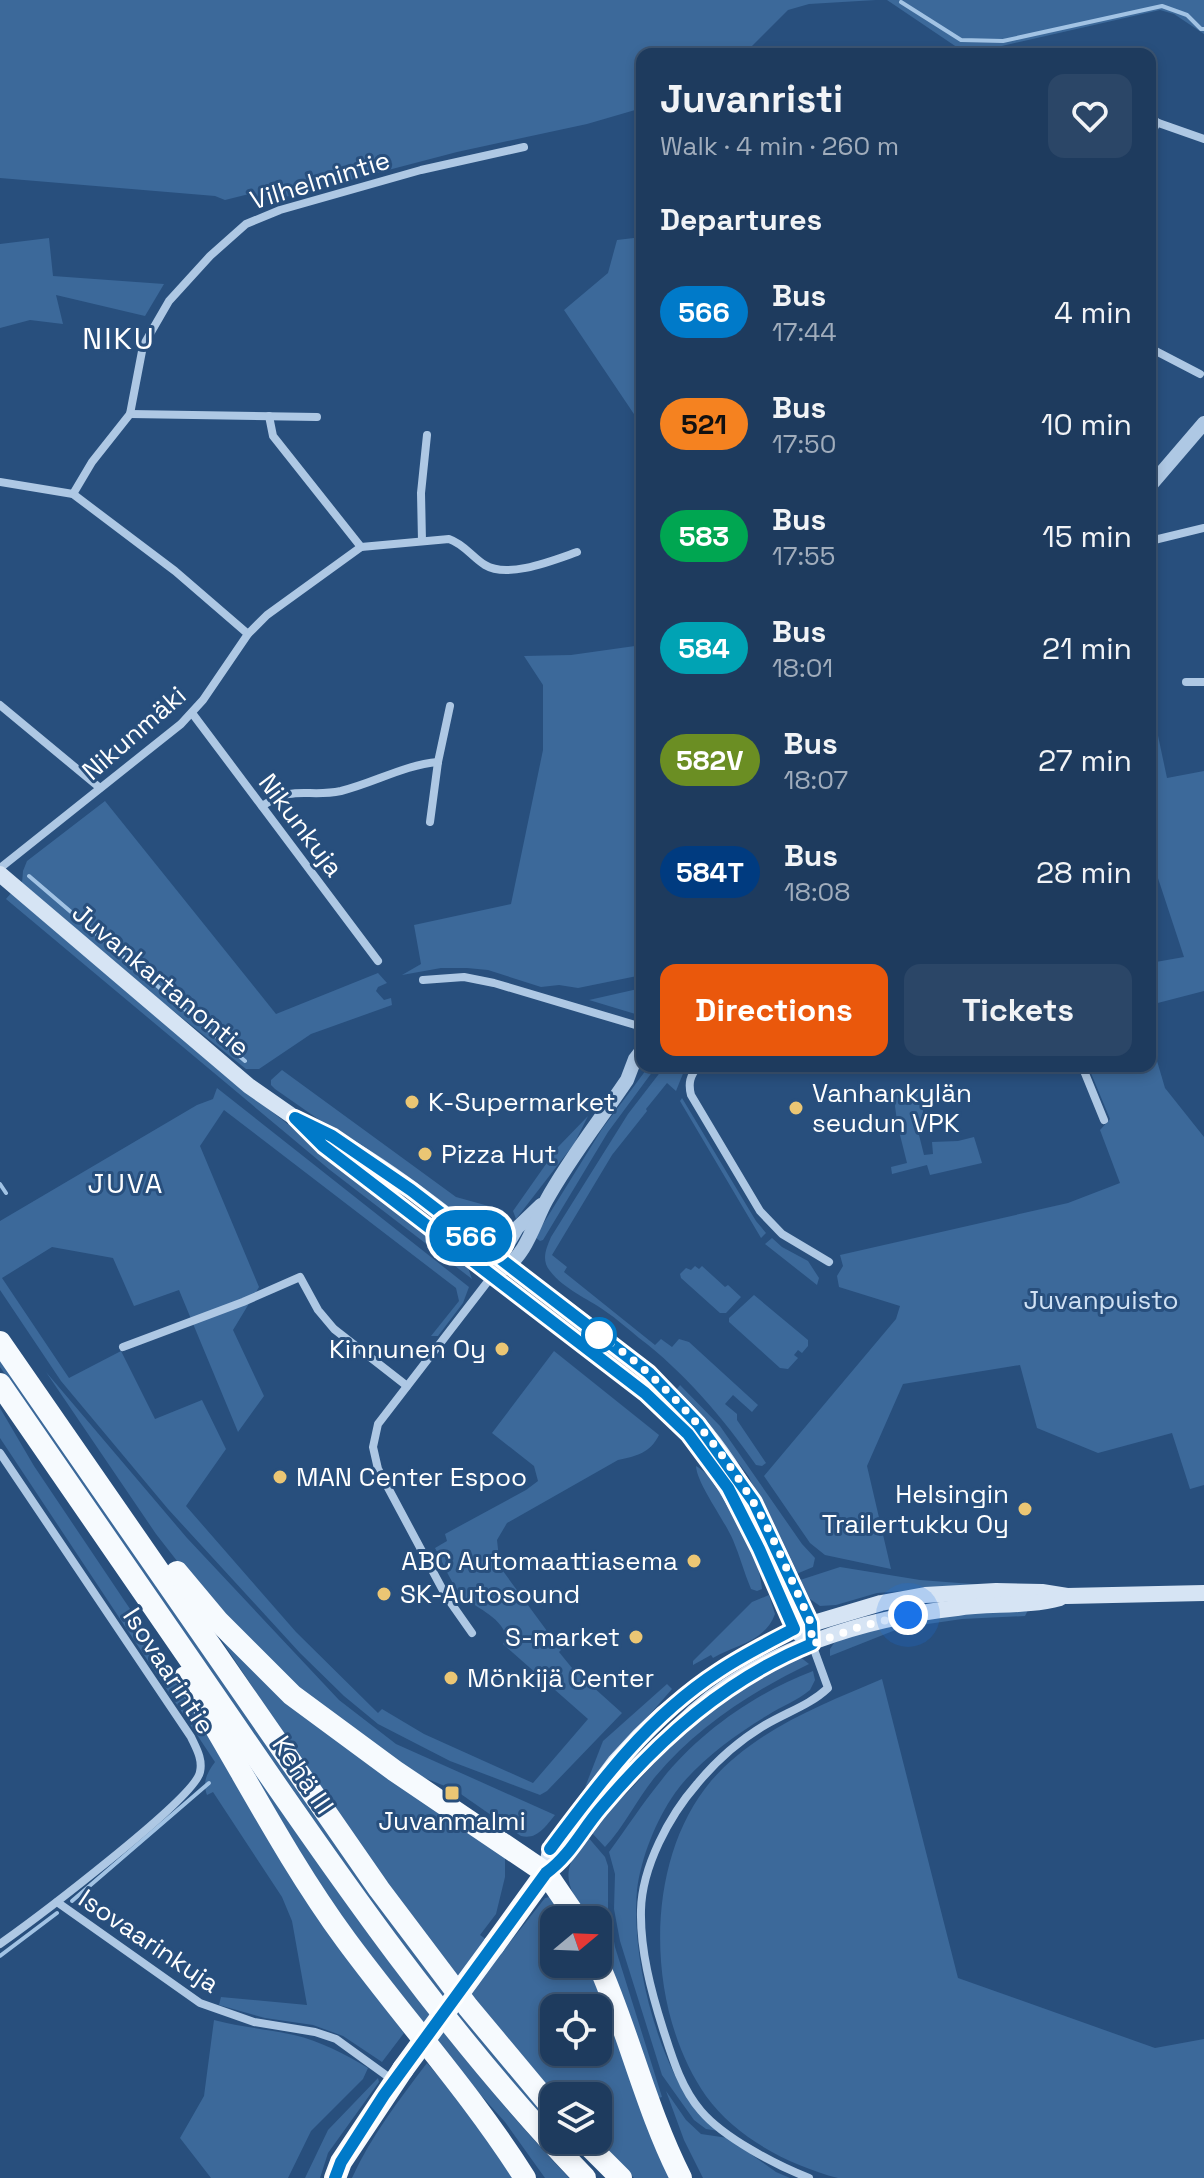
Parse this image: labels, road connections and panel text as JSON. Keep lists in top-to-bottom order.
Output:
{
  "streets": {
    "highway": ["Kehä III"],
    "main road": ["Juvankartanontie"],
    "street": [
      "Vilhelmintie",
      "Nikunmäki",
      "Nikunkuja",
      "Isovaarintie",
      "Isovaarinkuja"
    ]
  },
  "crossings": [
    ["Nikunmäki", "Nikunkuja"],
    ["Isovaarintie", "Isovaarinkuja"]
  ],
  "districts": ["NIKU", "JUVA"],
  "parks": ["Juvanpuisto"],
  "places": {
    "other": [
      "K-Supermarket",
      "Vanhankylän seudun VPK",
      "Pizza Hut",
      "Kinnunen Oy",
      "MAN Center Espoo",
      "Helsingin Trailertukku Oy",
      "ABC Automaattiasema",
      "SK-Autosound",
      "S-market",
      "Mönkijä Center"
    ],
    "transit": ["Juvanmalmi"]
  },
  "lines": ["bus line 566"],
  "north": "right",
  "page": {
    "on_map": "566",
    "heading": [
      ["Juvanristi", "Walk · 4 min · 260 m"],
      "Departures"
    ],
    "list": [
      {
        "mark": "566",
        "name": "Bus",
        "note": "17:44",
        "value": "4 min"
      },
      {
        "mark": "521",
        "name": "Bus",
        "note": "17:50",
        "value": "10 min"
      },
      {
        "mark": "583",
        "name": "Bus",
        "note": "17:55",
        "value": "15 min"
      },
      {
        "mark": "584",
        "name": "Bus",
        "note": "18:01",
        "value": "21 min"
      },
      {
        "mark": "582V",
        "name": "Bus",
        "note": "18:07",
        "value": "27 min"
      },
      {
        "mark": "584T",
        "name": "Bus",
        "note": "18:08",
        "value": "28 min"
      }
    ],
    "buttons": ["Directions", "Tickets"]
  }
}
